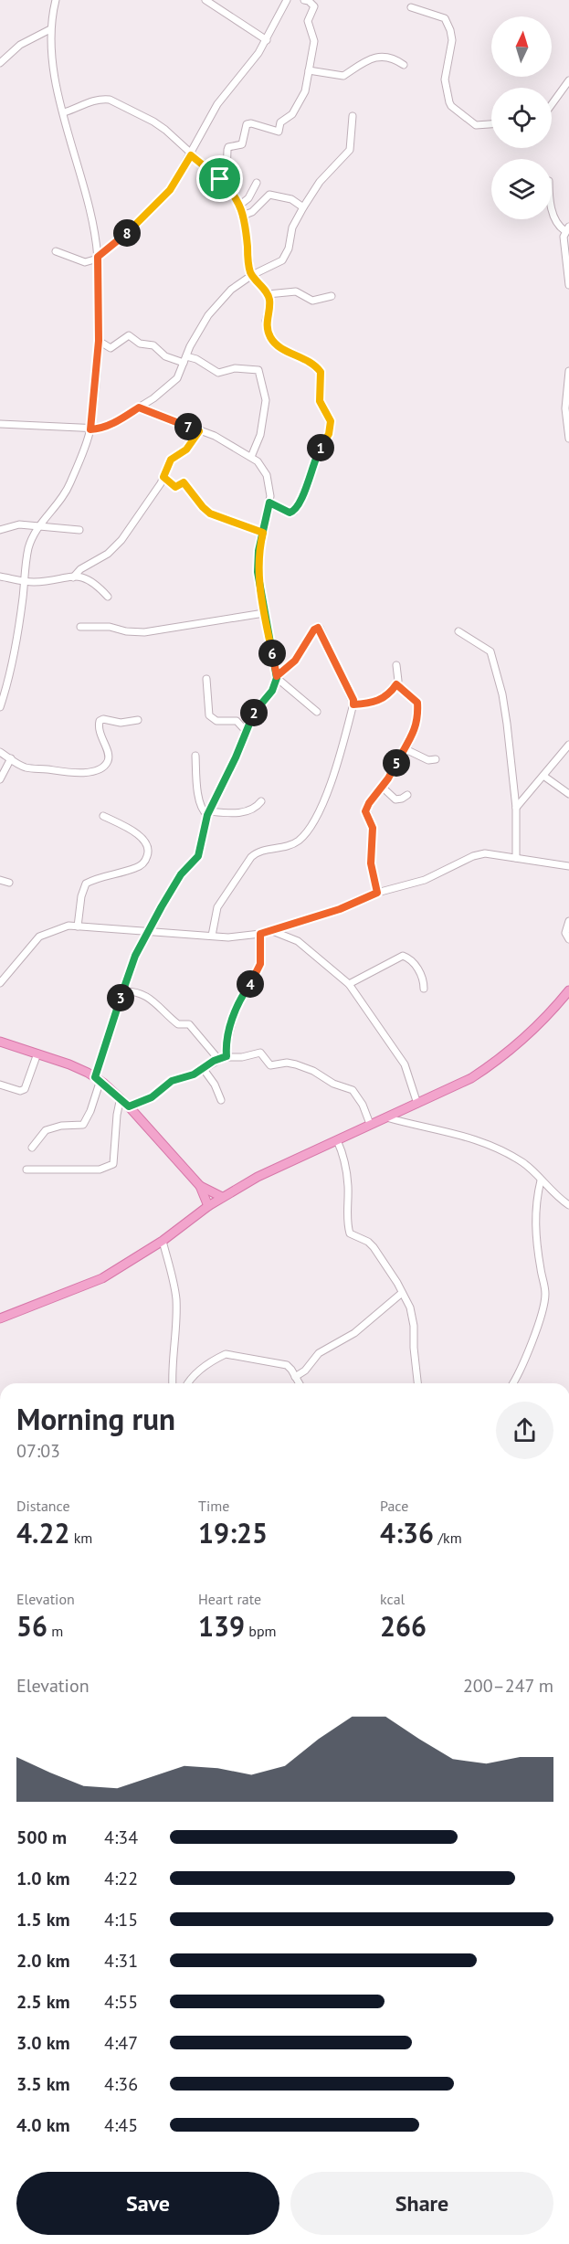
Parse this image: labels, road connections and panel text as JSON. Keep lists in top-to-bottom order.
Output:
{
  "north": "top",
  "page": {
    "pins": [
      "8",
      "7",
      "1",
      "6",
      "2",
      "5",
      "4",
      "3"
    ],
    "heading": ["Morning run", "07:03"],
    "stats": [
      ["Distance", "4.22 km"],
      ["Time", "19:25"],
      ["Pace", "4:36 /km"],
      ["Elevation", "56 m"],
      ["Heart rate", "139 bpm"],
      ["kcal", "266"]
    ],
    "chart": ["Elevation", "200–247 m"],
    "list": [
      {
        "name": "500 m",
        "note": "4:34"
      },
      {
        "name": "1.0 km",
        "note": "4:22"
      },
      {
        "name": "1.5 km",
        "note": "4:15"
      },
      {
        "name": "2.0 km",
        "note": "4:31"
      },
      {
        "name": "2.5 km",
        "note": "4:55"
      },
      {
        "name": "3.0 km",
        "note": "4:47"
      },
      {
        "name": "3.5 km",
        "note": "4:36"
      },
      {
        "name": "4.0 km",
        "note": "4:45"
      }
    ],
    "buttons": ["Save", "Share"]
  }
}
